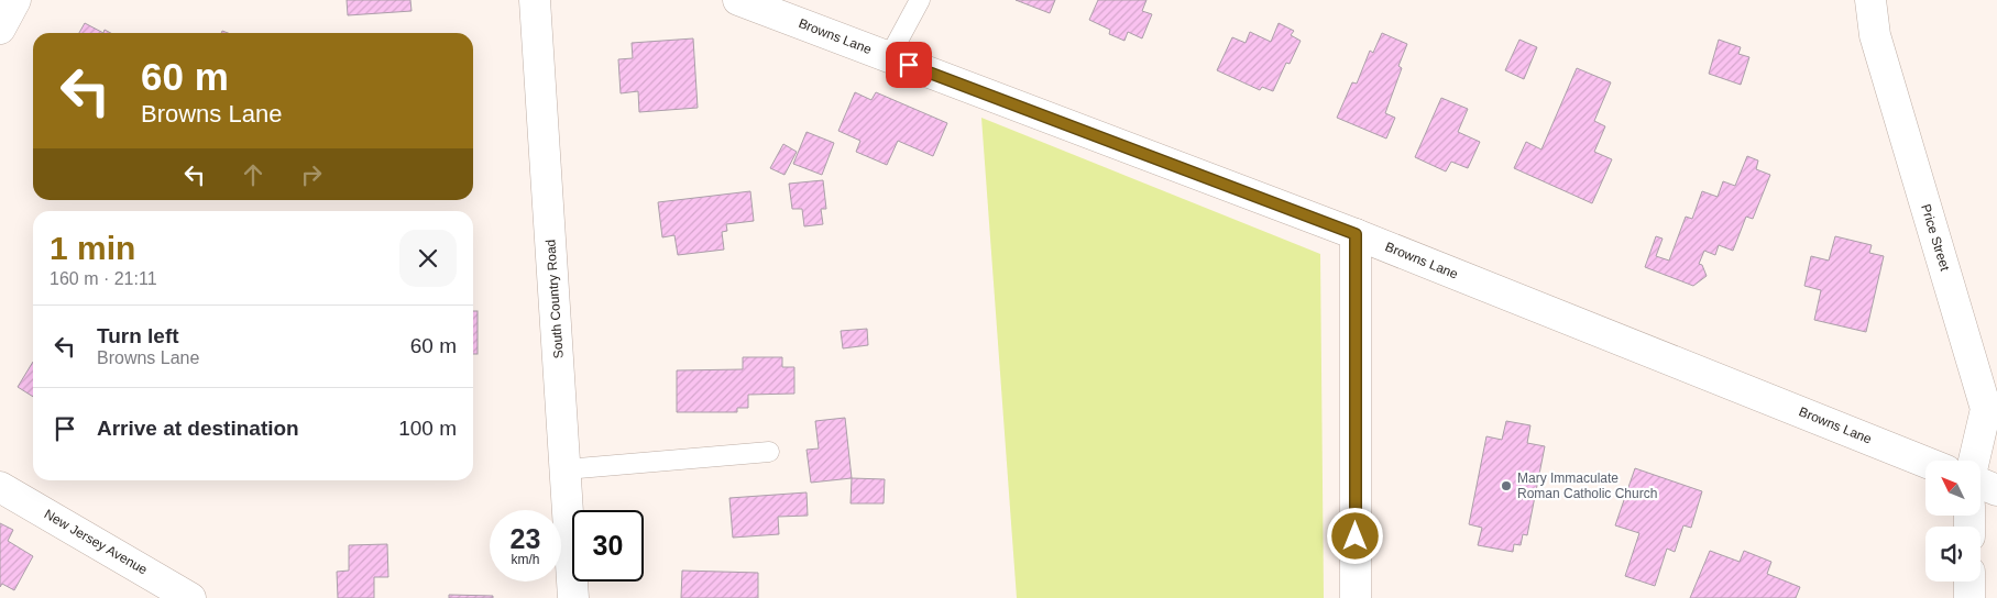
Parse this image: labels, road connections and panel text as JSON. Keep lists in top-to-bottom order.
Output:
{
  "streets": {
    "street": [
      "Browns Lane",
      "Price Street",
      "South Country Road",
      "New Jersey Avenue"
    ]
  },
  "places": ["Mary Immaculate Roman Catholic Church"],
  "north": "top left",
  "page": {
    "turn": ["60 m", "Browns Lane"],
    "heading": ["1 min", "160 m · 21:11"],
    "list": [
      {
        "name": "Turn left",
        "note": "Browns Lane",
        "value": "60 m"
      },
      {
        "name": "Arrive at destination",
        "value": "100 m"
      }
    ],
    "speed": "23 km/h",
    "limit": "30"
  }
}
